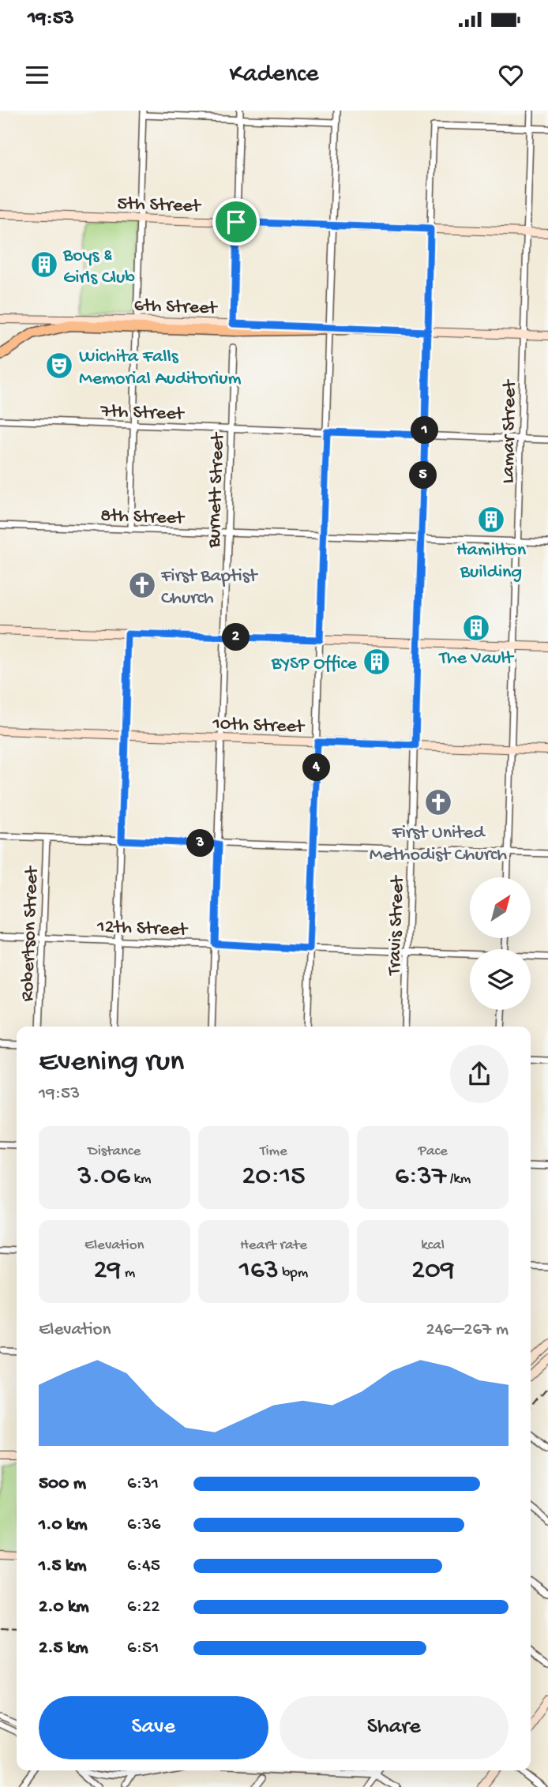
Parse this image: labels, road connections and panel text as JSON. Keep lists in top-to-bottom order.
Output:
{
  "streets": {
    "main road": ["5th Street", "6th Street", "10th Street"],
    "street": [
      "7th Street",
      "Lamar Street",
      "Burnett Street",
      "8th Street",
      "Travis Street",
      "12th Street",
      "Robertson Street"
    ]
  },
  "crossings": [
    ["5th Street", "Lamar Street"],
    ["5th Street", "Travis Street"],
    ["7th Street", "Lamar Street"],
    ["7th Street", "Burnett Street"],
    ["7th Street", "Travis Street"],
    ["Lamar Street", "8th Street"],
    ["Lamar Street", "10th Street"],
    ["Lamar Street", "Travis Street"],
    ["Burnett Street", "8th Street"],
    ["Burnett Street", "10th Street"],
    ["Burnett Street", "12th Street"],
    ["8th Street", "Travis Street"],
    ["10th Street", "Travis Street"],
    ["Travis Street", "12th Street"],
    ["12th Street", "Robertson Street"]
  ],
  "places": {
    "building": [
      "Boys & Girls Club",
      "Hamilton Building",
      "The Vault",
      "BYSP Office"
    ],
    "theatre": ["Wichita Falls Memorial Auditorium"],
    "church": ["First Baptist Church", "First United Methodist Church"]
  },
  "north": "top right",
  "page": {
    "status": "19:53",
    "header": "Kadence",
    "pins": [
      "1",
      "5",
      "2",
      "4",
      "3"
    ],
    "heading": ["Evening run", "19:53"],
    "stats": [
      ["Distance", "3.06 km"],
      ["Time", "20:15"],
      ["Pace", "6:37 /km"],
      ["Elevation", "29 m"],
      ["Heart rate", "163 bpm"],
      ["kcal", "209"]
    ],
    "chart": ["Elevation", "246–267 m"],
    "list": [
      {
        "name": "500 m",
        "note": "6:31"
      },
      {
        "name": "1.0 km",
        "note": "6:36"
      },
      {
        "name": "1.5 km",
        "note": "6:45"
      },
      {
        "name": "2.0 km",
        "note": "6:22"
      },
      {
        "name": "2.5 km",
        "note": "6:51"
      }
    ],
    "buttons": ["Save", "Share"]
  }
}
